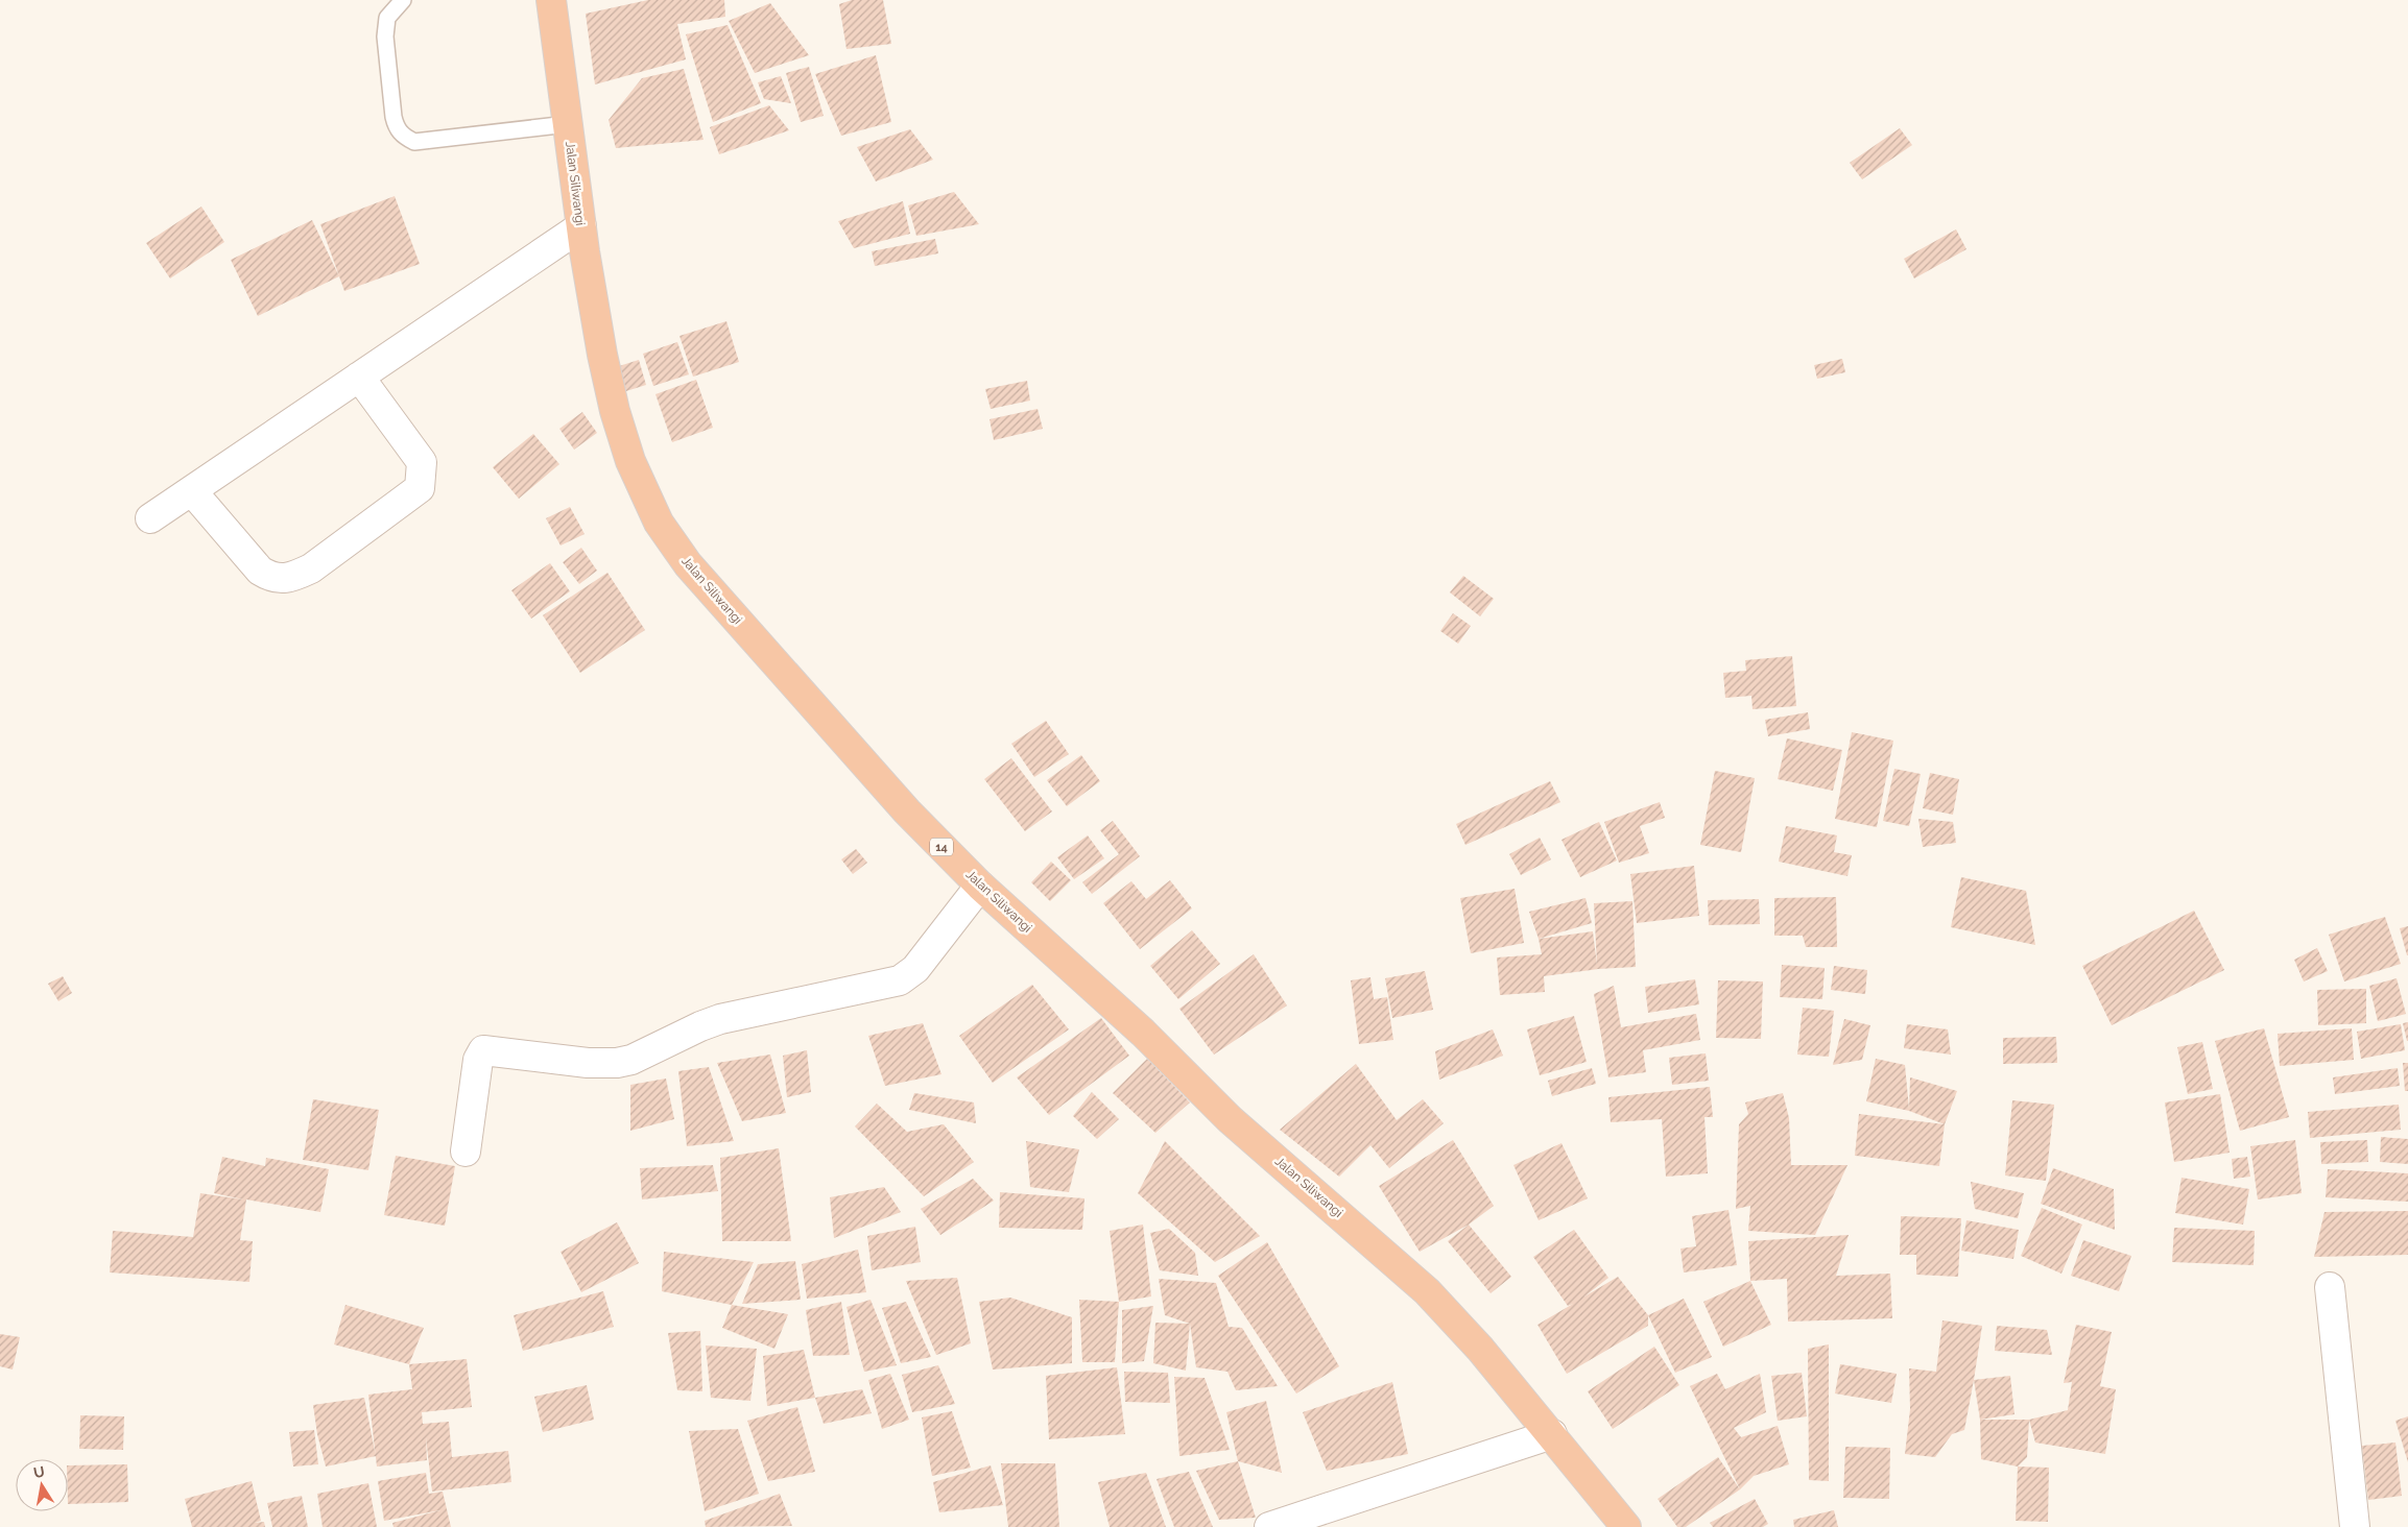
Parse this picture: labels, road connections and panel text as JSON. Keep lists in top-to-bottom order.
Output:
{
  "streets": {
    "highway": ["Jalan Siliwangi", "14"]
  },
  "north": "top"
}
